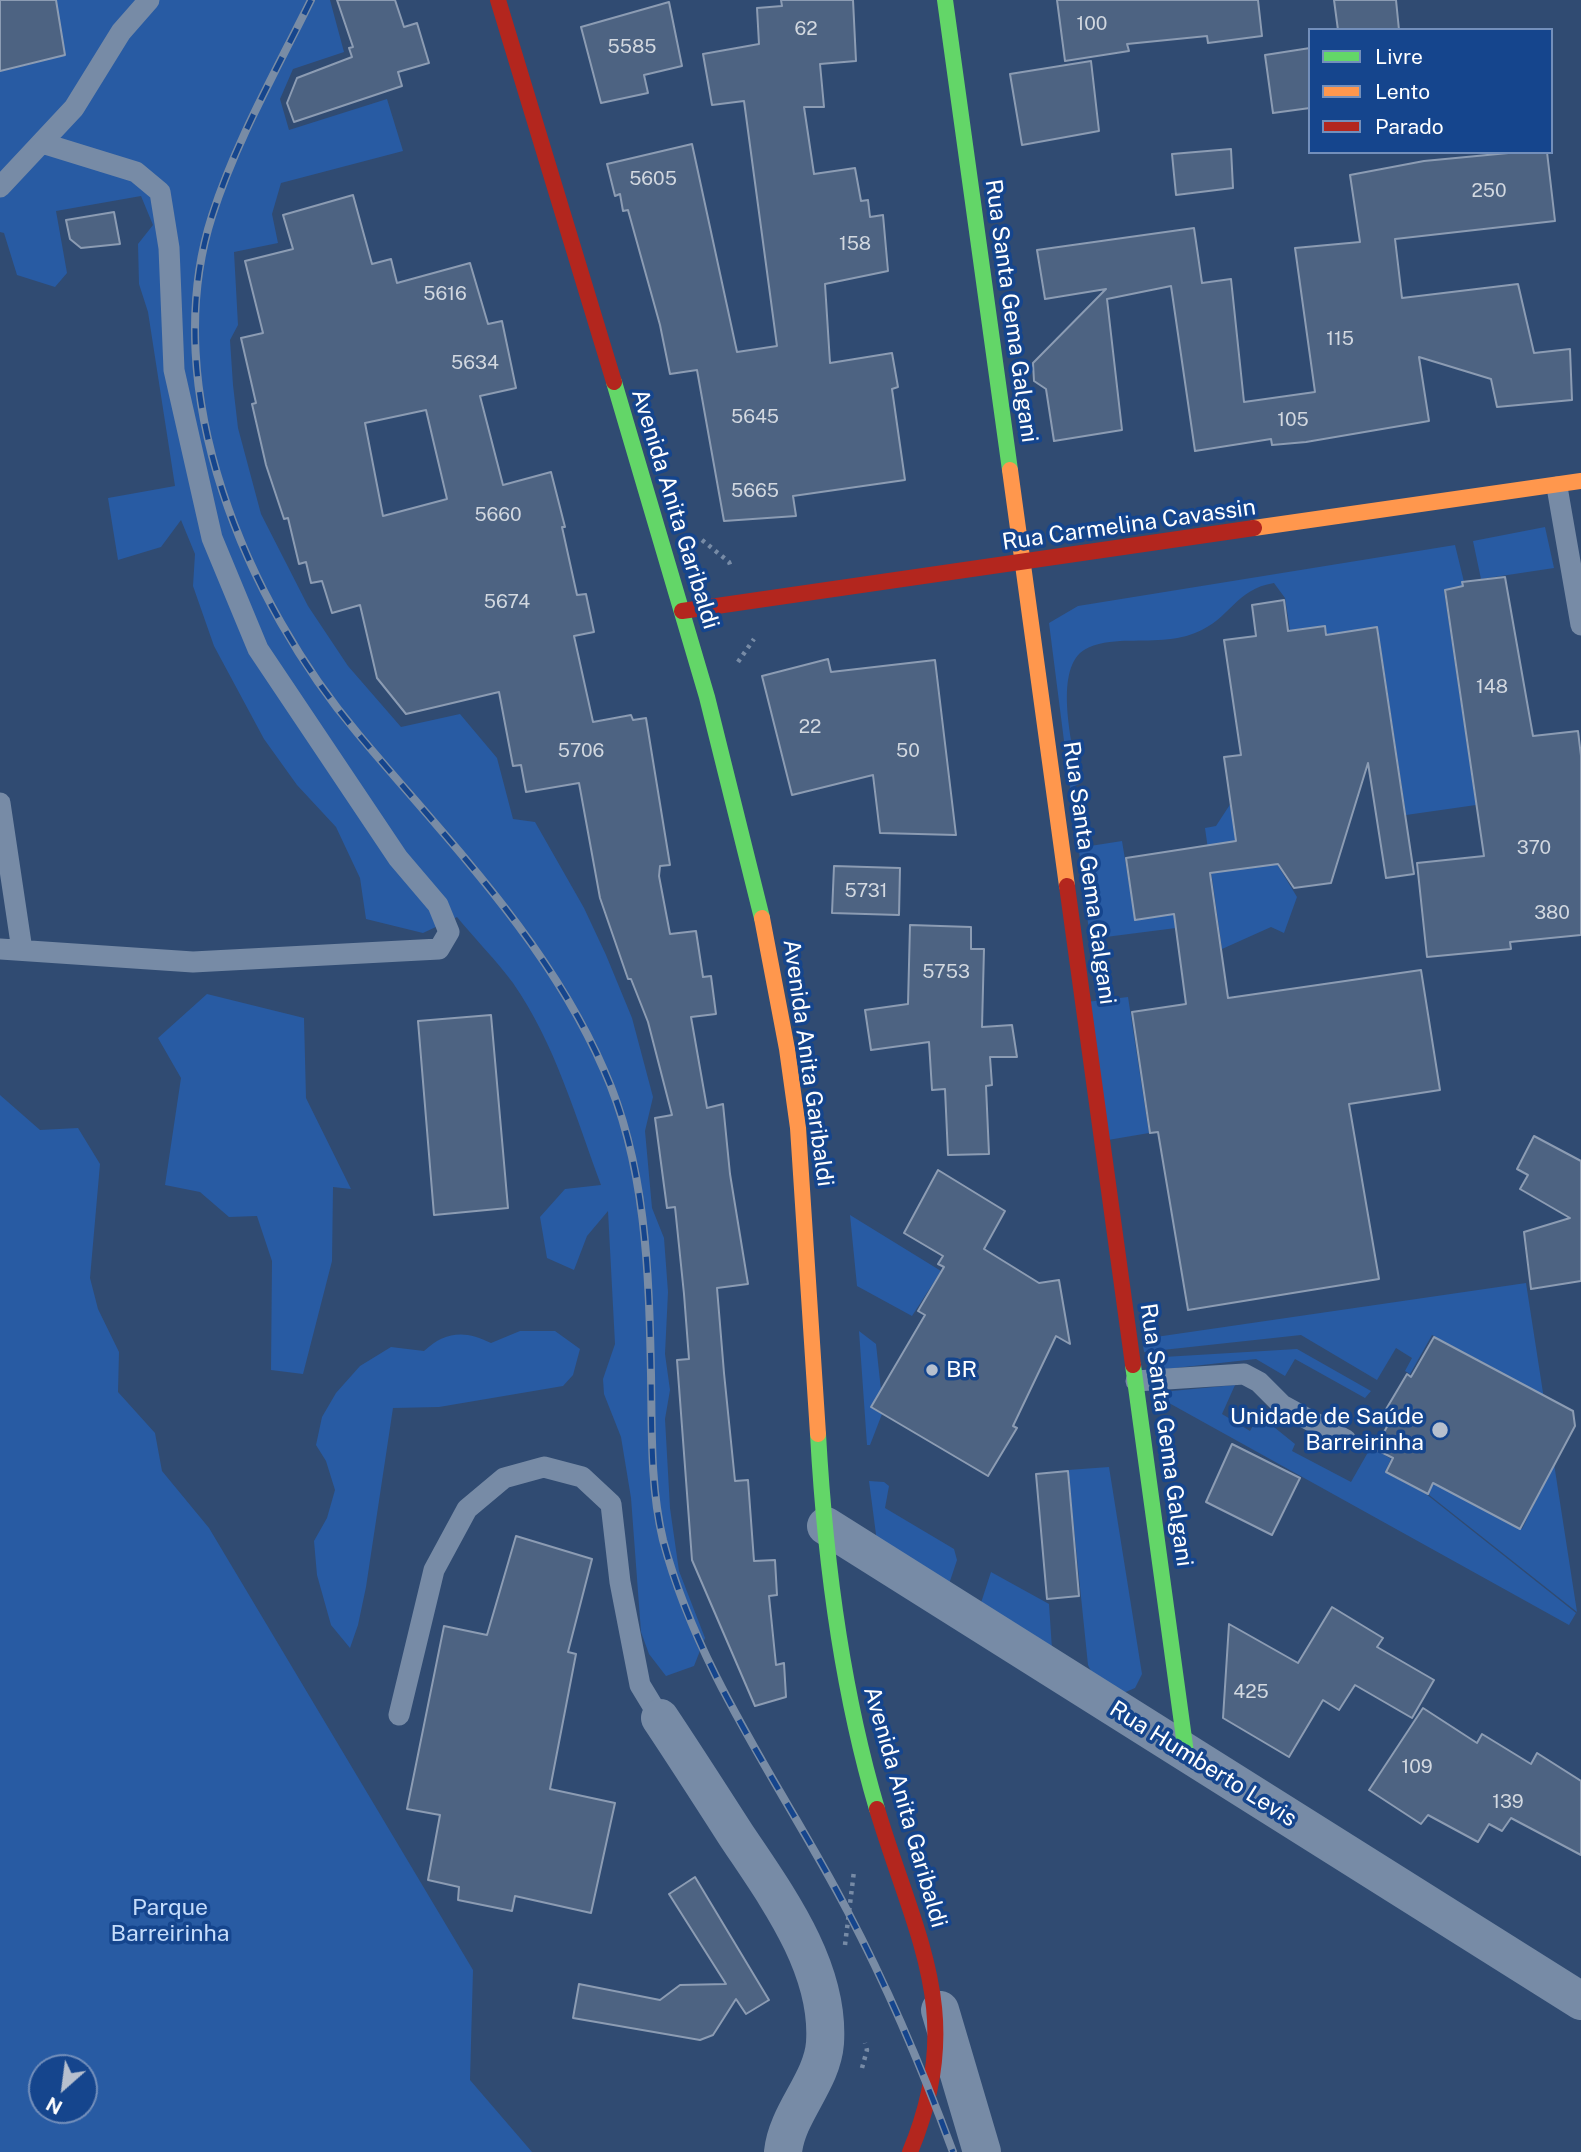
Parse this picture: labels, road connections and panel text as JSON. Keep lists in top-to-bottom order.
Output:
{
  "streets": {
    "main road": ["Rua Santa Gema Galgani", "Avenida Anita Garibaldi", "Rua Carmelina Cavassin"],
    "street": ["Rua Humberto Levis"]
  },
  "crossings": [
    ["Rua Santa Gema Galgani", "Rua Carmelina Cavassin"],
    ["Rua Santa Gema Galgani", "Rua Humberto Levis"],
    ["Avenida Anita Garibaldi", "Rua Carmelina Cavassin"],
    ["Avenida Anita Garibaldi", "Rua Humberto Levis"]
  ],
  "parks": ["Parque Barreirinha"],
  "places": ["BR", "Unidade de Saúde Barreirinha"],
  "house_numbers": [
    "100",
    "62",
    "5585",
    "5605",
    "250",
    "158",
    "5616",
    "115",
    "5634",
    "5645",
    "105",
    "5665",
    "5660",
    "5674",
    "148",
    "22",
    "5706",
    "50",
    "370",
    "5731",
    "380",
    "5753",
    "425",
    "109",
    "139"
  ],
  "legend": ["Livre", "Lento", "Parado"],
  "north": "bottom left"
}
